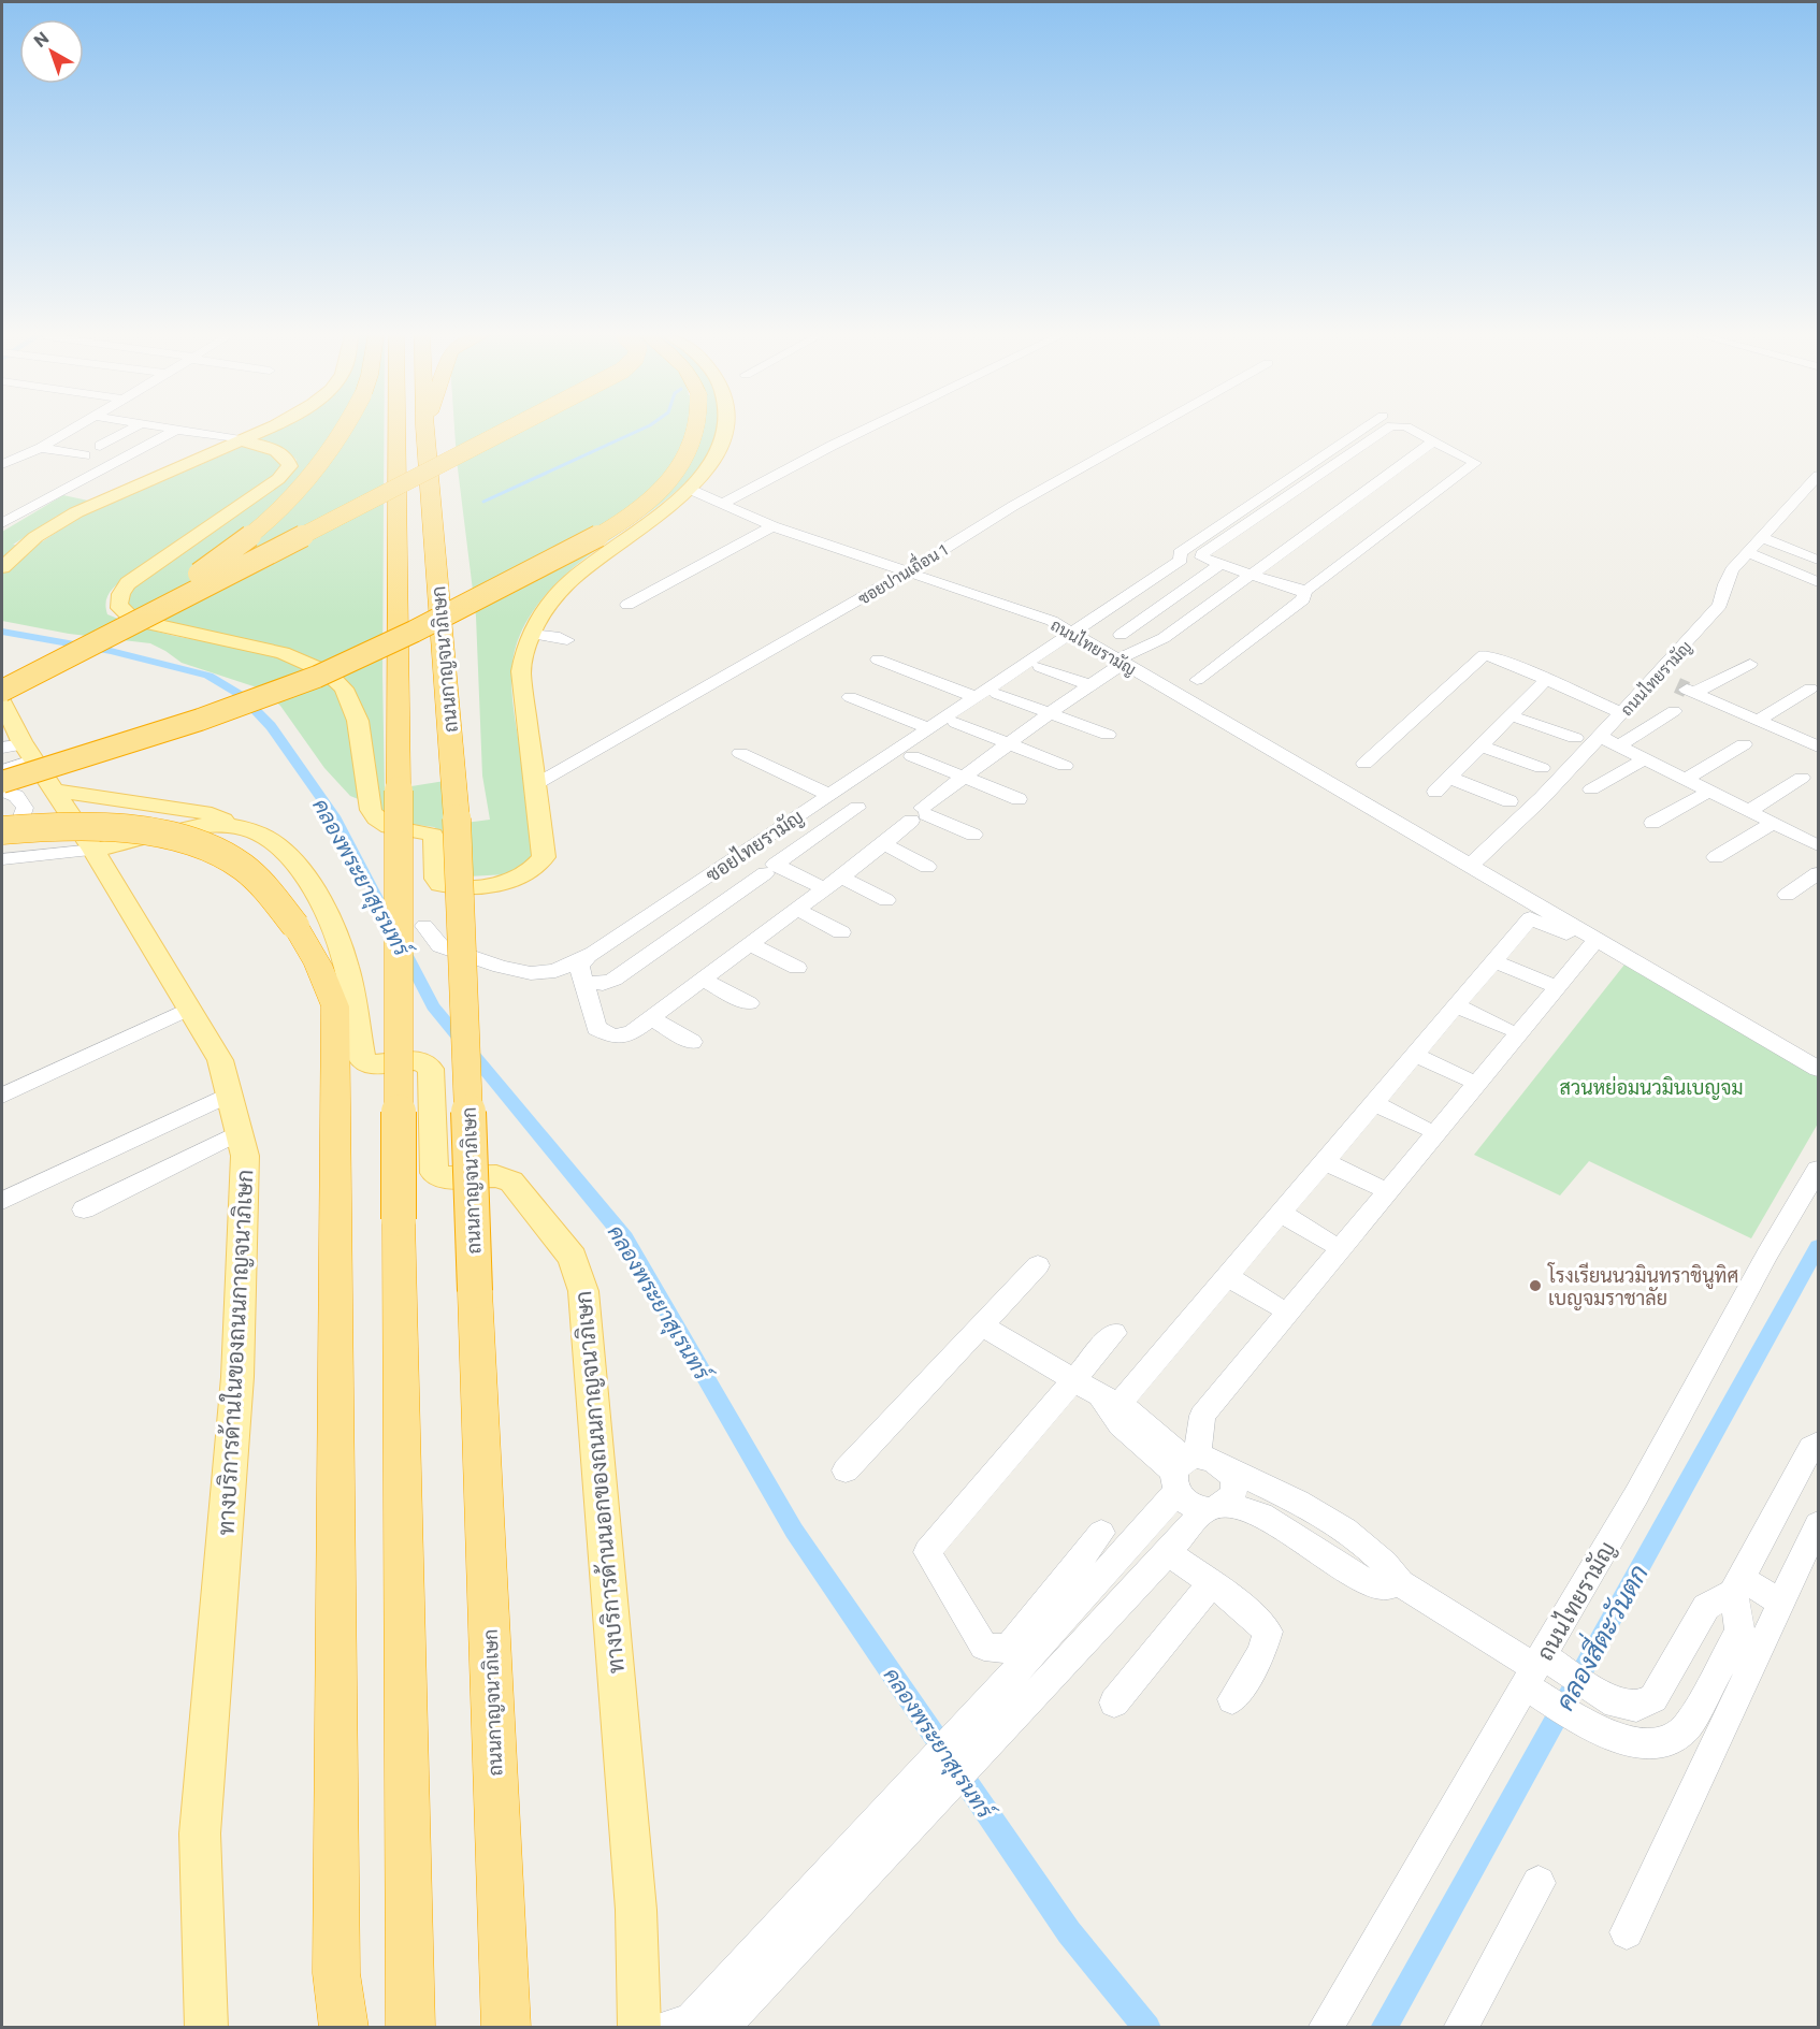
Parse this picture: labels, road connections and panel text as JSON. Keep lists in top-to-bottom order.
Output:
{
  "streets": {
    "highway": ["ถนนกาญจนาภิเษก"],
    "main road": ["ทางบริการด้านในของถนนกาญจนาภิเษก", "ทางบริการด้านนอกของถนนกาญจนาภิเษก"],
    "street": ["ซอยปานเถื่อน 1", "ถนนไทยรามัญ", "ซอยไทยรามัญ"]
  },
  "crossings": [
    ["ซอยปานเถื่อน 1", "ถนนไทยรามัญ"],
    ["ถนนไทยรามัญ", "ซอยไทยรามัญ"],
    ["ทางบริการด้านในของถนนกาญจนาภิเษก", "ทางบริการด้านนอกของถนนกาญจนาภิเษก"]
  ],
  "water": ["คลองพระยาสุเรนทร์", "คลองสี่ตะวันตก"],
  "parks": ["สวนหย่อมนวมินเบญจม"],
  "places": ["โรงเรียนนวมินทราชินูทิศ เบญจมราชาลัย"],
  "north": "top left"
}
